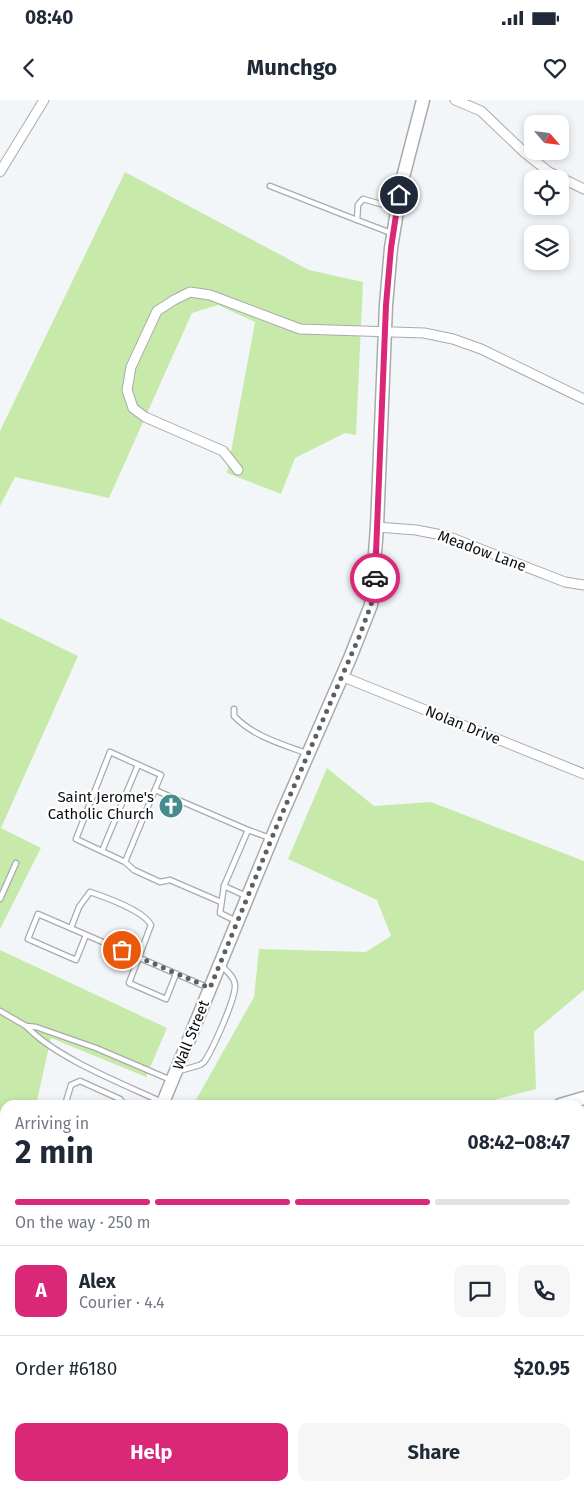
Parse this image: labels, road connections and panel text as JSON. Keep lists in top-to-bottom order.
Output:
{
  "streets": {
    "street": ["Meadow Lane", "Nolan Drive", "Wall Street"]
  },
  "crossings": [
    ["Meadow Lane", "Wall Street"],
    ["Nolan Drive", "Wall Street"]
  ],
  "places": {
    "church": ["Saint Jerome's Catholic Church"]
  },
  "north": "bottom right",
  "page": {
    "status": "08:40",
    "header": "Munchgo",
    "heading": ["2 min", "Arriving in", "08:42–08:47"],
    "panel": [
      "Alex",
      "Courier · 4.4",
      "Order #6180",
      "$20.95"
    ],
    "bar": "On the way · 250 m",
    "round": "A",
    "buttons": ["Help", "Share"]
  }
}
